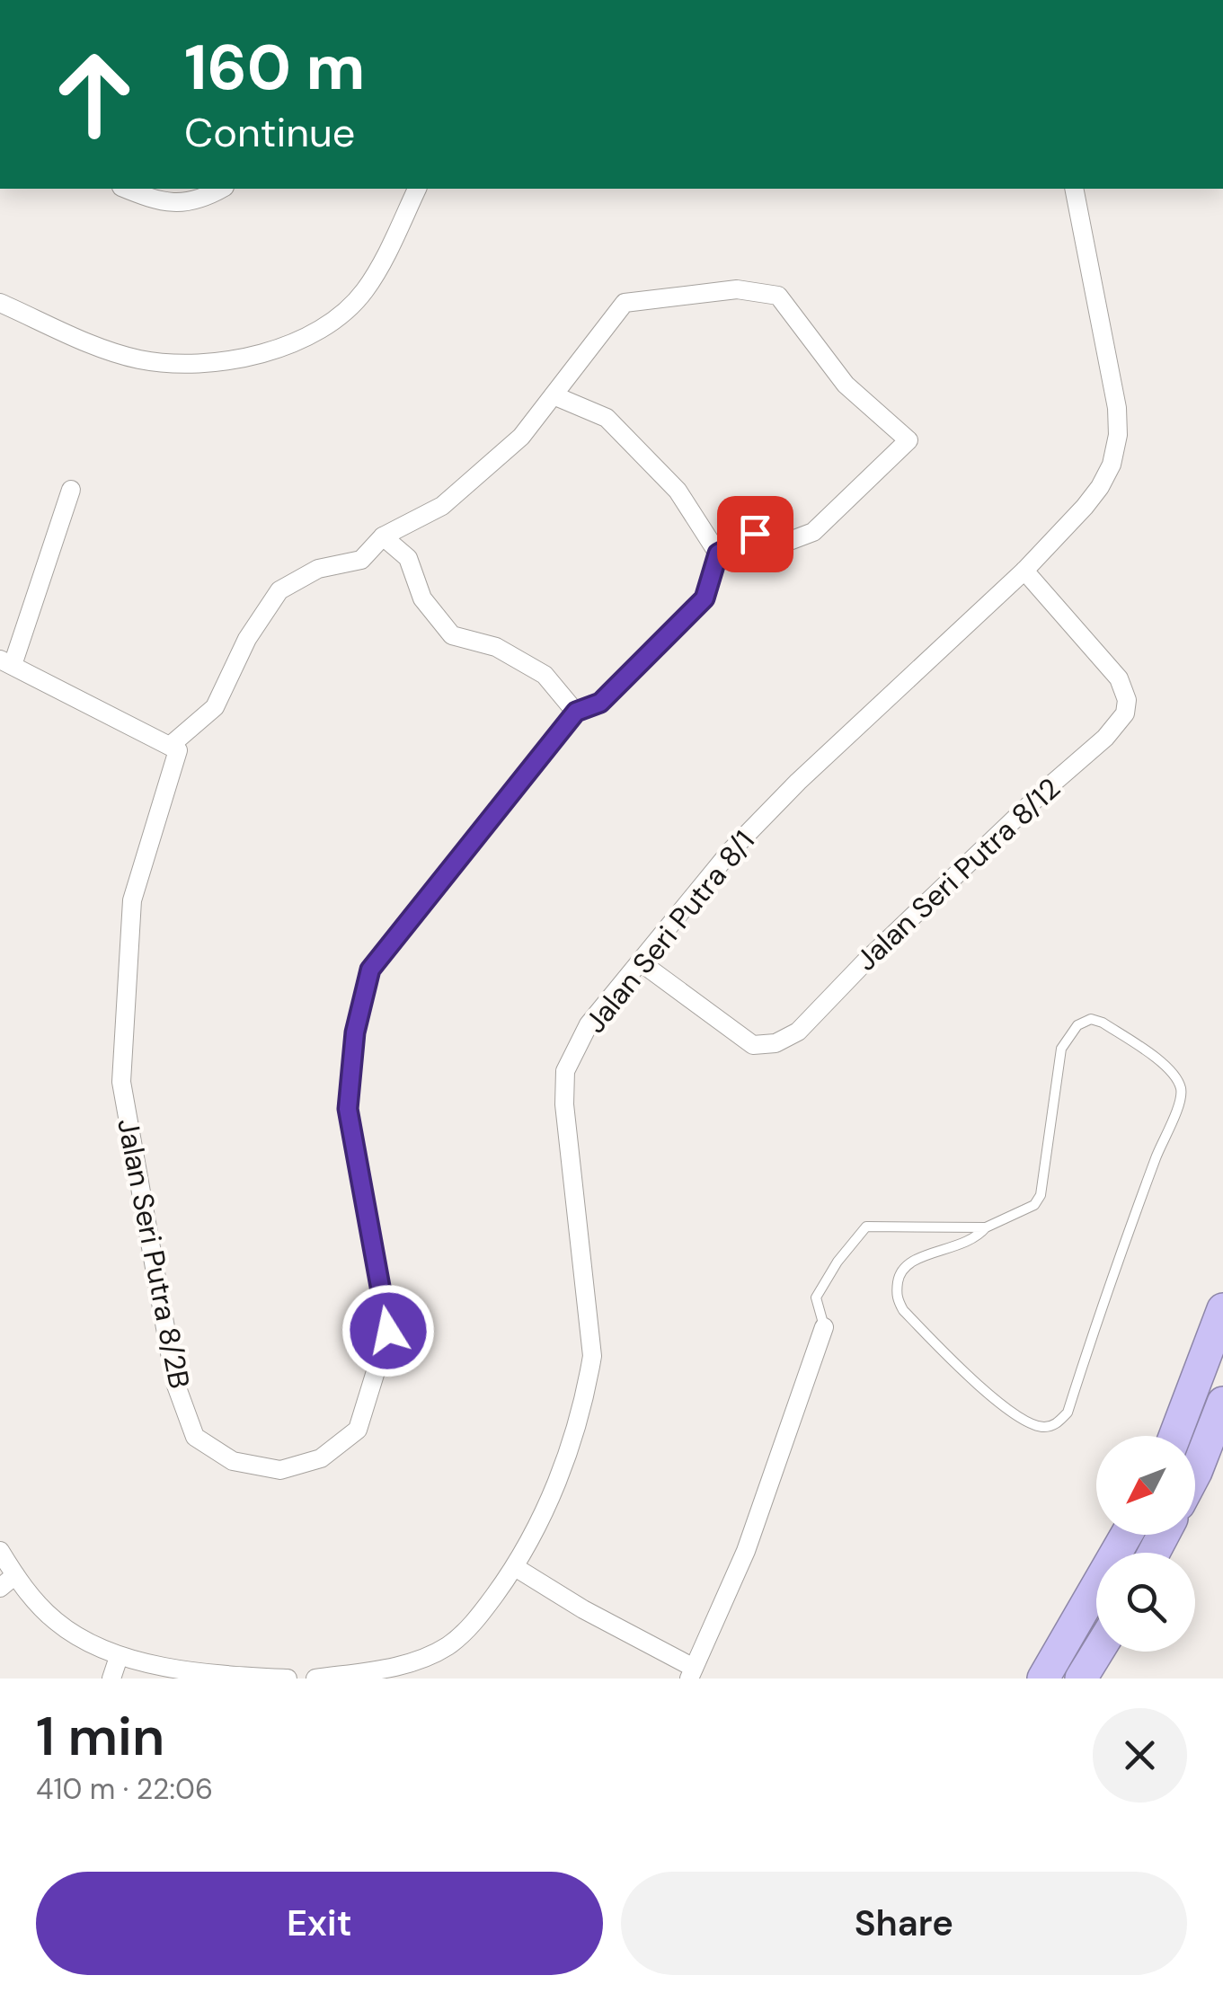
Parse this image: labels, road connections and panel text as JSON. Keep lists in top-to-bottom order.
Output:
{
  "streets": {
    "street": ["Jalan Seri Putra 8/12", "Jalan Seri Putra 8/1", "Jalan Seri Putra 8/2B"]
  },
  "crossings": [
    ["Jalan Seri Putra 8/12", "Jalan Seri Putra 8/1"]
  ],
  "north": "bottom left",
  "page": {
    "turn": ["160 m", "Continue"],
    "heading": ["1 min", "410 m · 22:06"],
    "buttons": ["Exit", "Share"]
  }
}
